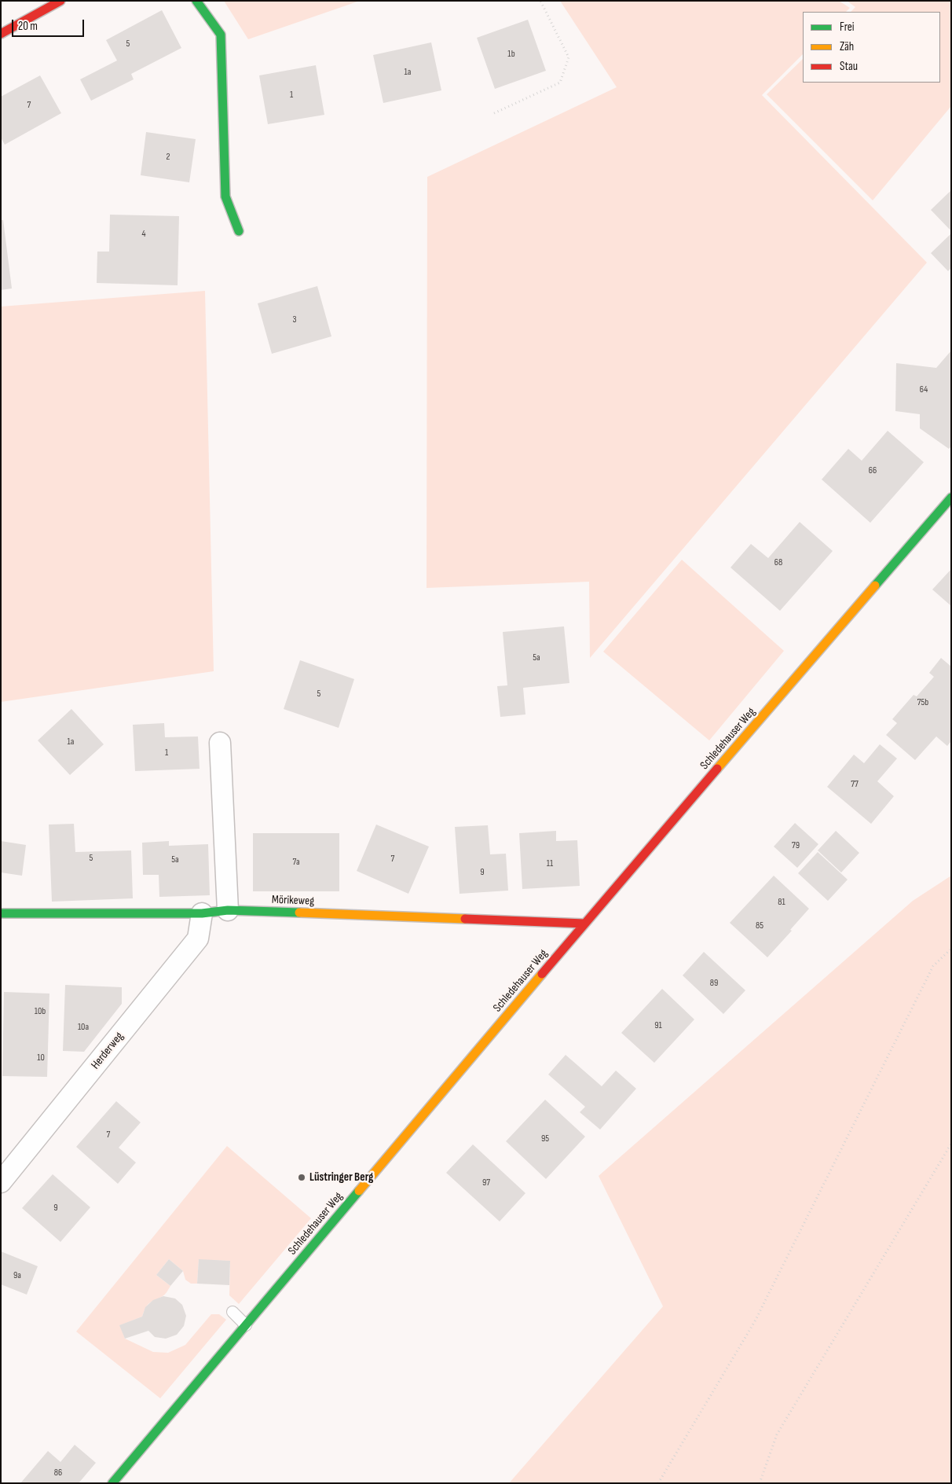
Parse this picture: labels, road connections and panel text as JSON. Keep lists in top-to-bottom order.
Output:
{
  "streets": {
    "street": ["Schledehauser Weg", "Mörikeweg", "Herderweg"]
  },
  "crossings": [
    ["Schledehauser Weg", "Mörikeweg"],
    ["Mörikeweg", "Herderweg"]
  ],
  "places": ["Lüstringer Berg"],
  "house_numbers": [
    "5",
    "1b",
    "1a",
    "1",
    "7",
    "2",
    "4",
    "3",
    "64",
    "66",
    "68",
    "5a",
    "5",
    "75b",
    "1a",
    "1",
    "77",
    "79",
    "5",
    "7",
    "5a",
    "7a",
    "11",
    "9",
    "81",
    "85",
    "89",
    "10b",
    "91",
    "10a",
    "10",
    "7",
    "95",
    "97",
    "9",
    "9a",
    "86"
  ],
  "legend": ["Frei", "Zäh", "Stau"],
  "scale_bar": "20 m"
}
